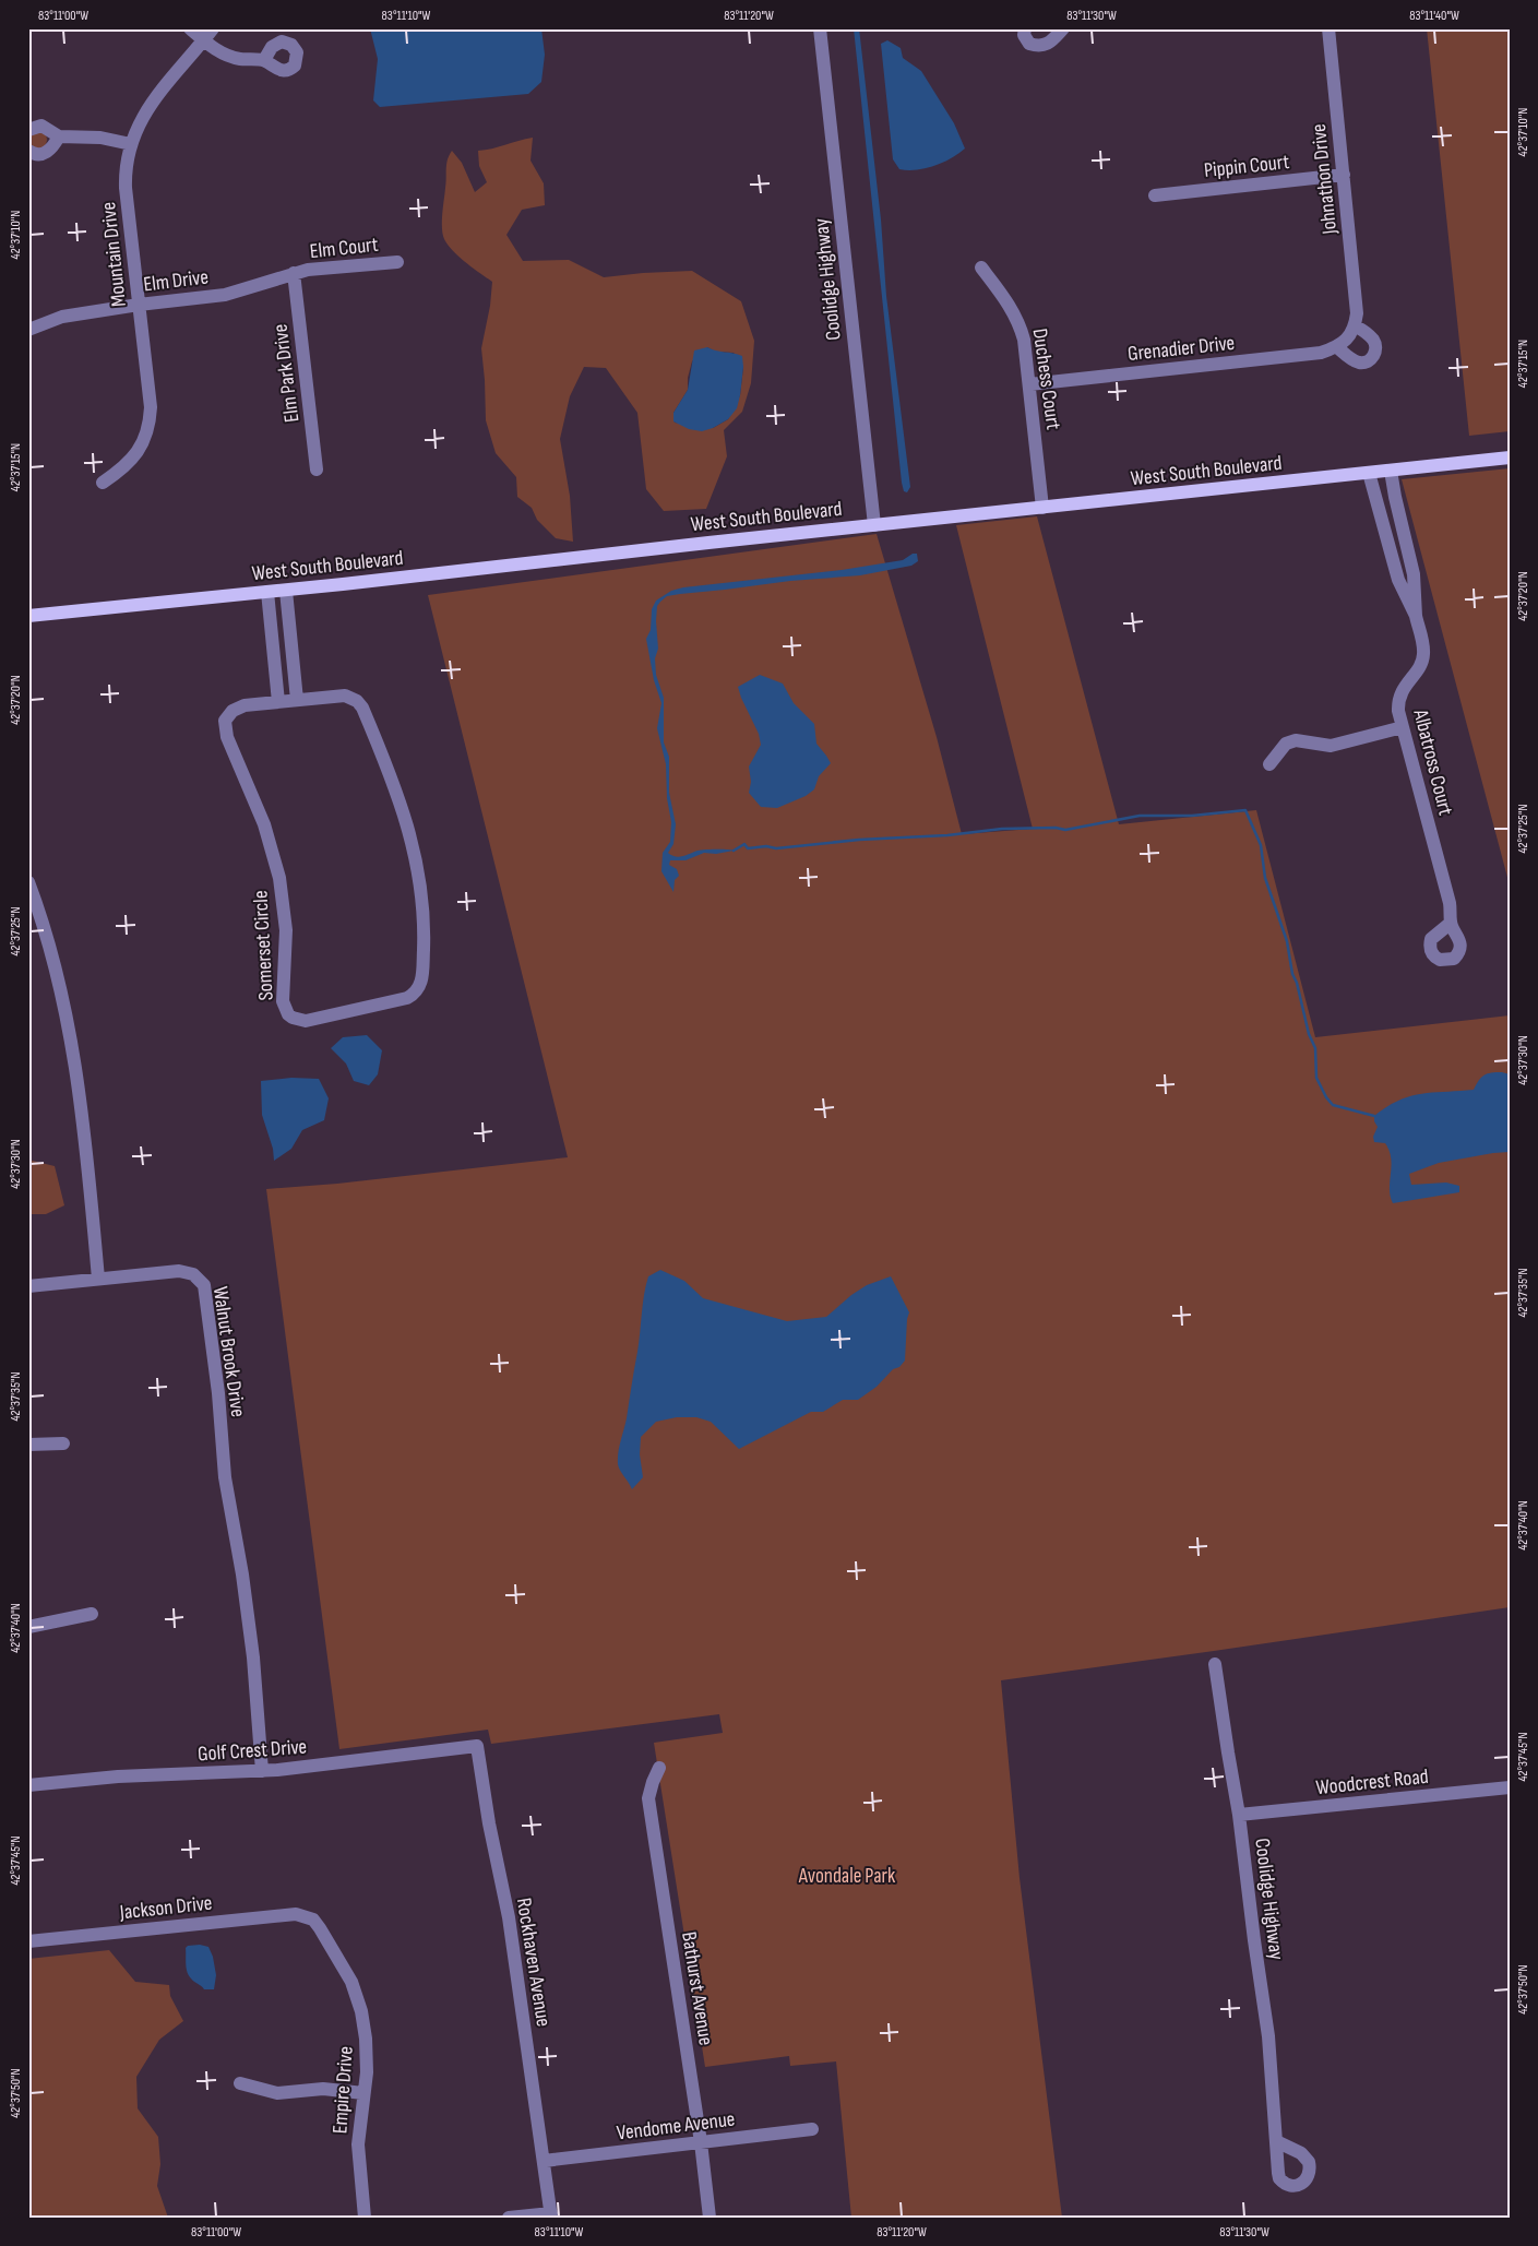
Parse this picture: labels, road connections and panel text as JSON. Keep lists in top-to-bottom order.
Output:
{
  "streets": {
    "main road": ["West South Boulevard"],
    "street": [
      "Pippin Court",
      "Johnathon Drive",
      "Elm Court",
      "Mountain Drive",
      "Elm Drive",
      "Coolidge Highway",
      "Grenadier Drive",
      "Elm Park Drive",
      "Duchess Court",
      "Albatross Court",
      "Somerset Circle",
      "Walnut Brook Drive",
      "Golf Crest Drive",
      "Woodcrest Road",
      "Jackson Drive",
      "Rockhaven Avenue",
      "Bathurst Avenue",
      "Empire Drive",
      "Vendome Avenue"
    ]
  },
  "crossings": [
    ["Pippin Court", "Johnathon Drive"],
    ["Johnathon Drive", "Grenadier Drive"],
    ["Elm Court", "Elm Drive"],
    ["Elm Court", "Elm Park Drive"],
    ["Mountain Drive", "Elm Drive"],
    ["Elm Drive", "Elm Park Drive"],
    ["Coolidge Highway", "West South Boulevard"],
    ["Coolidge Highway", "Woodcrest Road"],
    ["Grenadier Drive", "Duchess Court"],
    ["Duchess Court", "West South Boulevard"],
    ["West South Boulevard", "Albatross Court"],
    ["Walnut Brook Drive", "Golf Crest Drive"],
    ["Golf Crest Drive", "Rockhaven Avenue"],
    ["Jackson Drive", "Empire Drive"],
    ["Rockhaven Avenue", "Vendome Avenue"],
    ["Bathurst Avenue", "Vendome Avenue"]
  ],
  "parks": ["Avondale Park"],
  "coordinates": [
    "83°11'00\"W",
    "83°11'10\"W",
    "83°11'20\"W",
    "83°11'30\"W",
    "83°11'40\"W",
    "42°37'10\"N",
    "42°37'15\"N",
    "42°37'20\"N",
    "42°37'25\"N",
    "42°37'30\"N",
    "42°37'35\"N",
    "42°37'40\"N",
    "42°37'45\"N",
    "42°37'50\"N"
  ]
}
